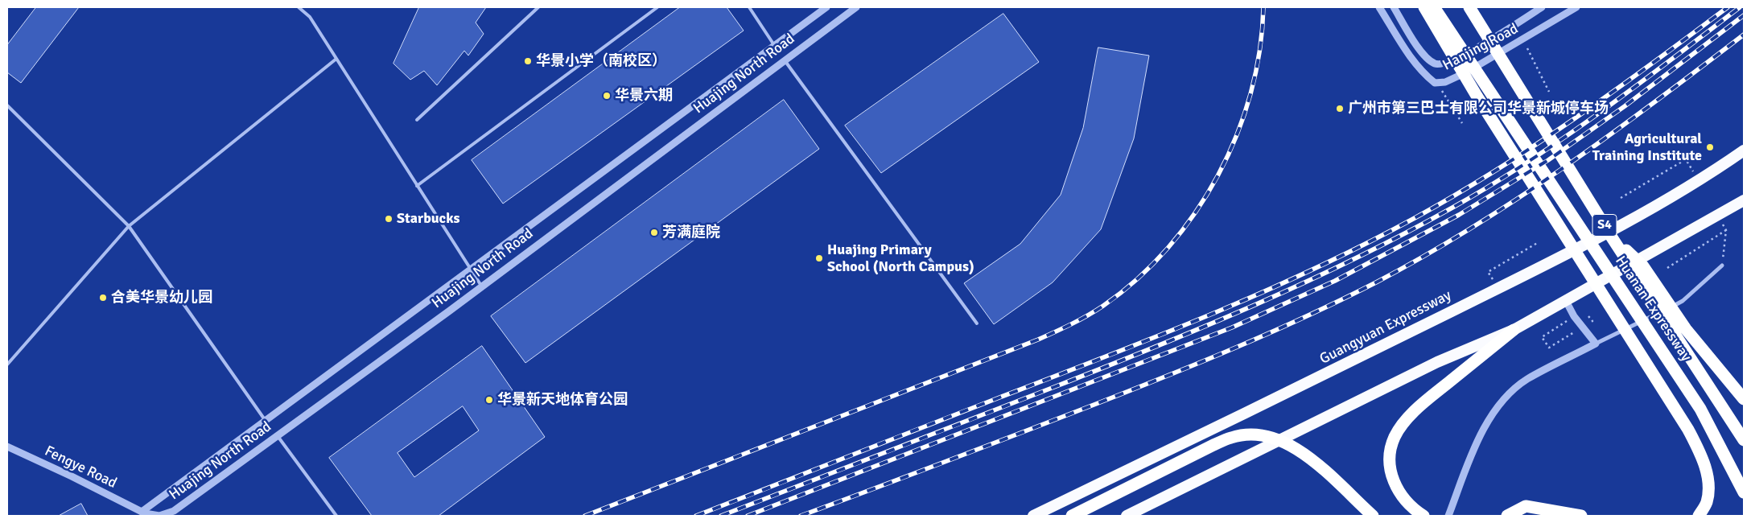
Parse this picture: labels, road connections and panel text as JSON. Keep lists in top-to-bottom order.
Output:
{
  "streets": {
    "highway": ["S4", "Huanan Expressway", "Guangyuan Expressway"],
    "street": ["Hanjing Road", "Huajing North Road", "Fengye Road"]
  },
  "crossings": [
    ["Huajing North Road", "Fengye Road"]
  ],
  "places": [
    "华景小学（南校区）",
    "华景六期",
    "广州市第三巴士有限公司华景新城停车场",
    "Agricultural Training Institute",
    "Starbucks",
    "芳满庭院",
    "Huajing Primary School (North Campus)",
    "合美华景幼儿园",
    "华景新天地体育公园"
  ]
}
